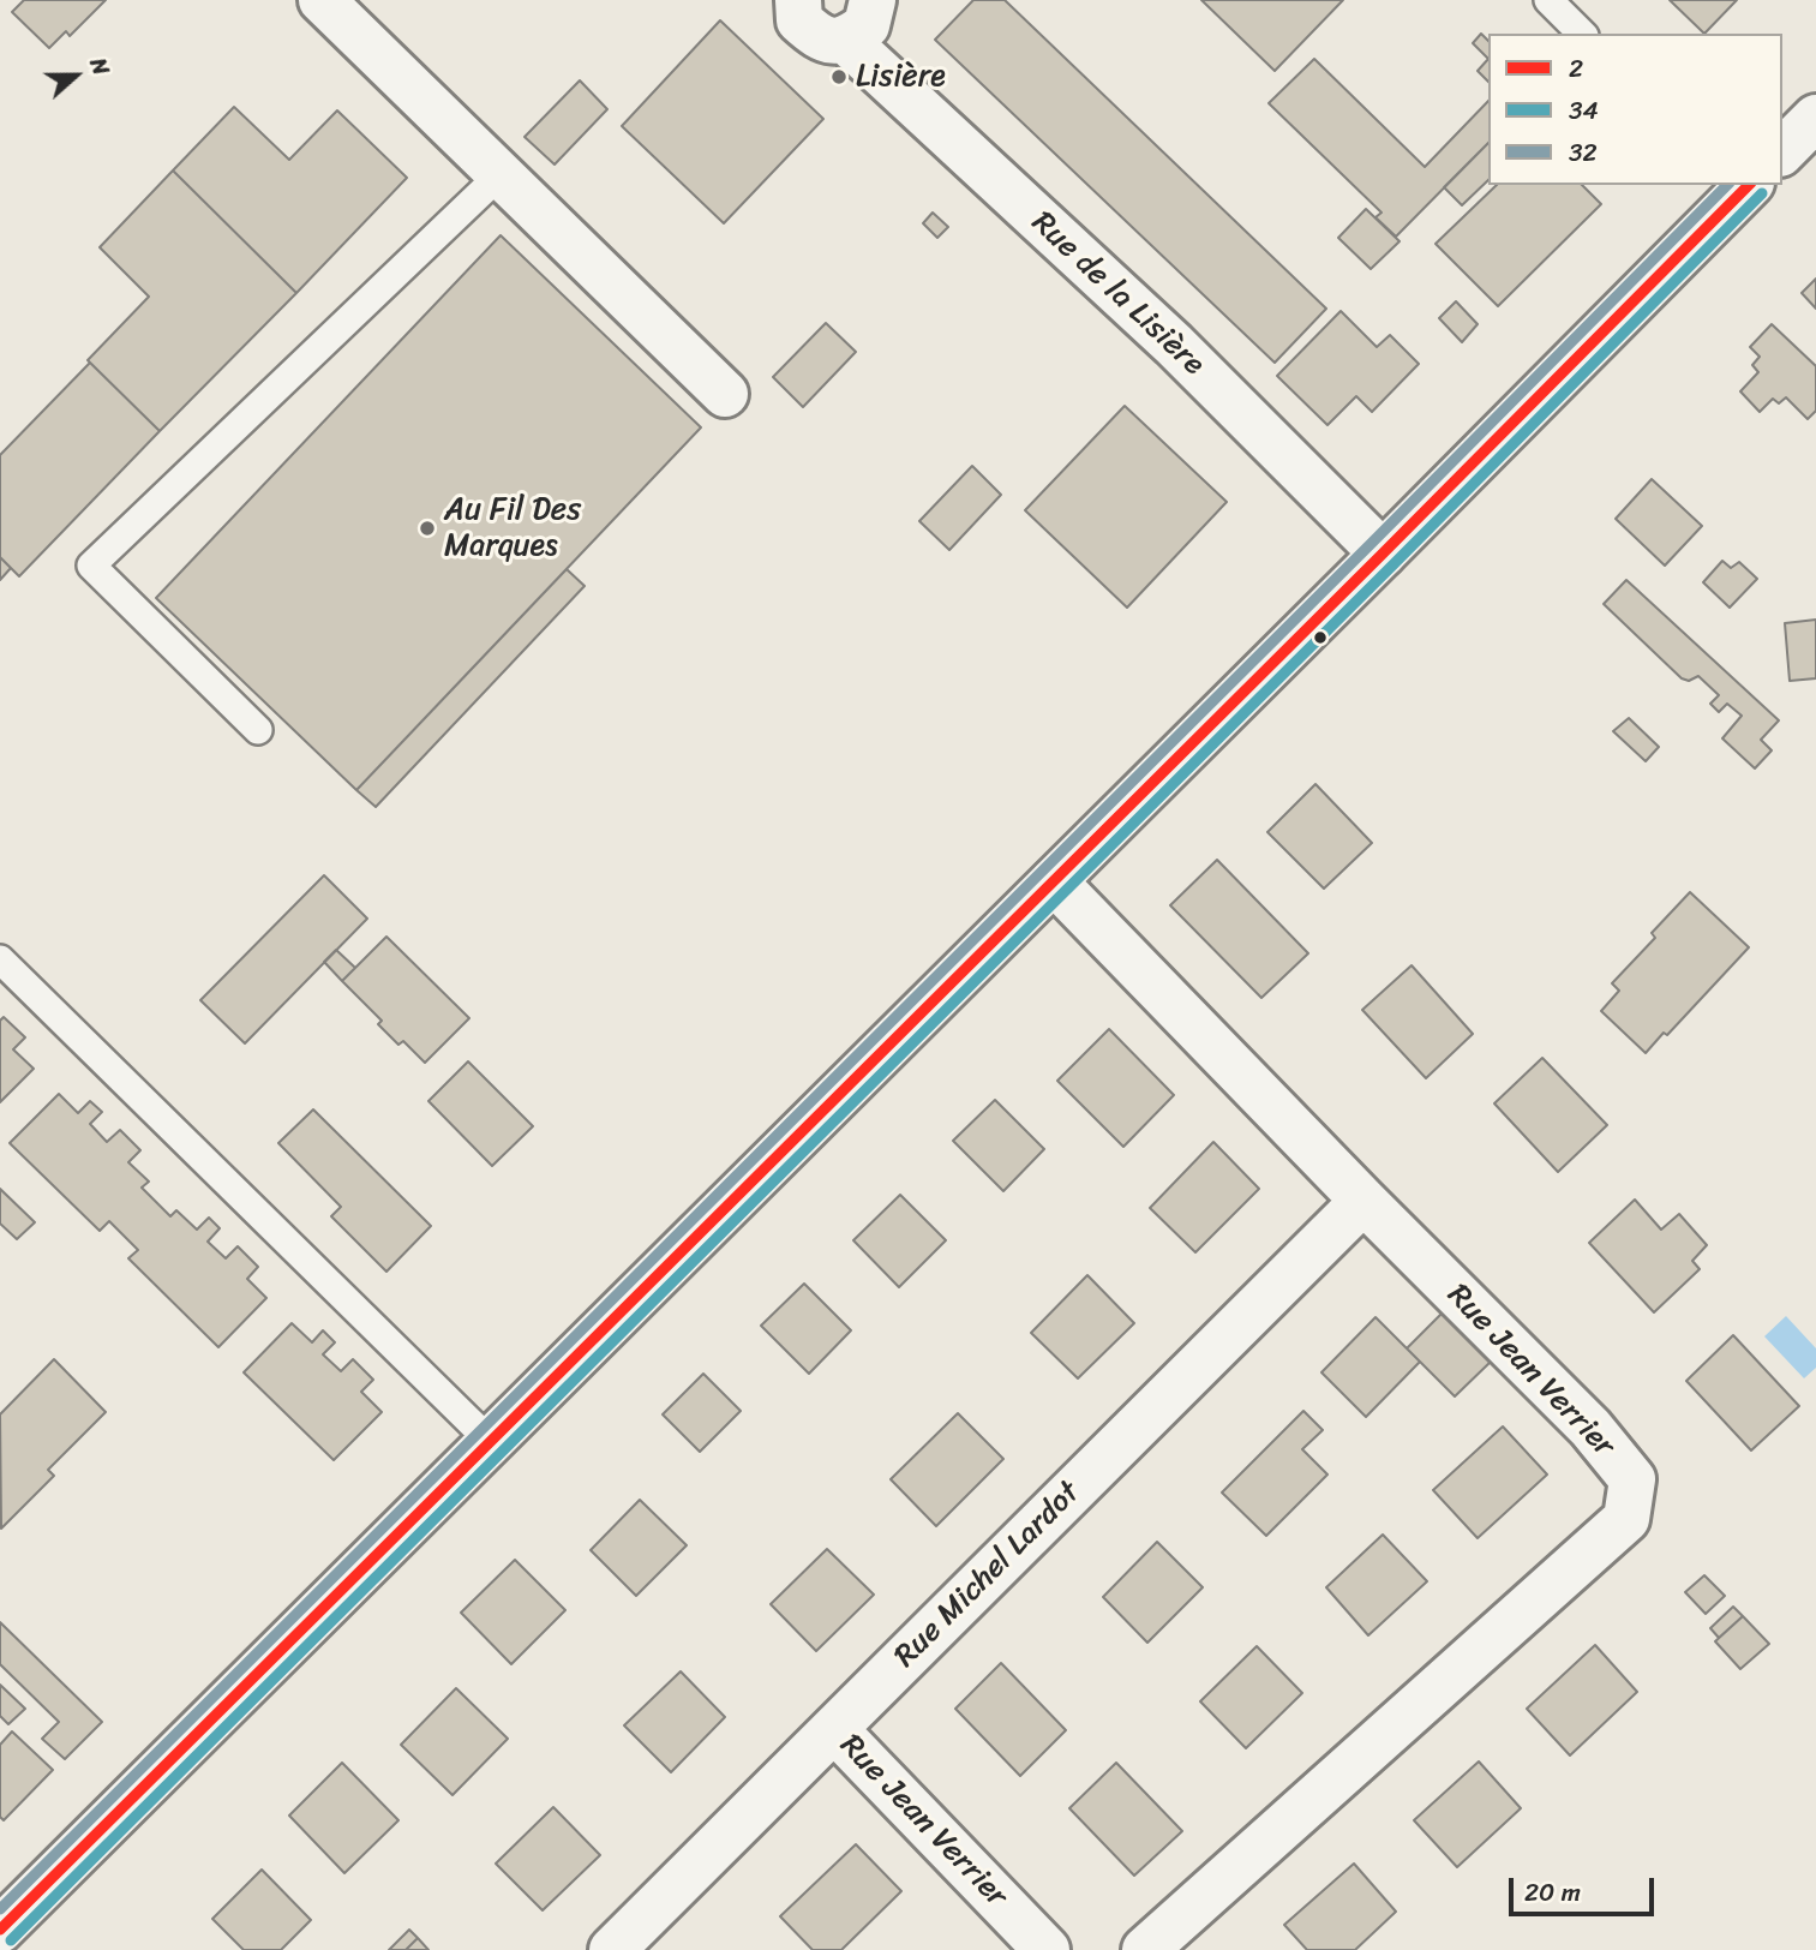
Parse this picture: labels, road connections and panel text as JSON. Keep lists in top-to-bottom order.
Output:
{
  "streets": {
    "street": ["Rue de la Lisière", "Rue Jean Verrier", "Rue Michel Lardot"]
  },
  "crossings": [
    ["Rue Jean Verrier", "Rue Michel Lardot"]
  ],
  "places": ["Lisière", "Au Fil Des Marques"],
  "lines": ["transit line 2", "transit line 32", "transit line 34"],
  "legend": ["2", "34", "32"],
  "scale_bar": "20 m",
  "north": "right"
}
